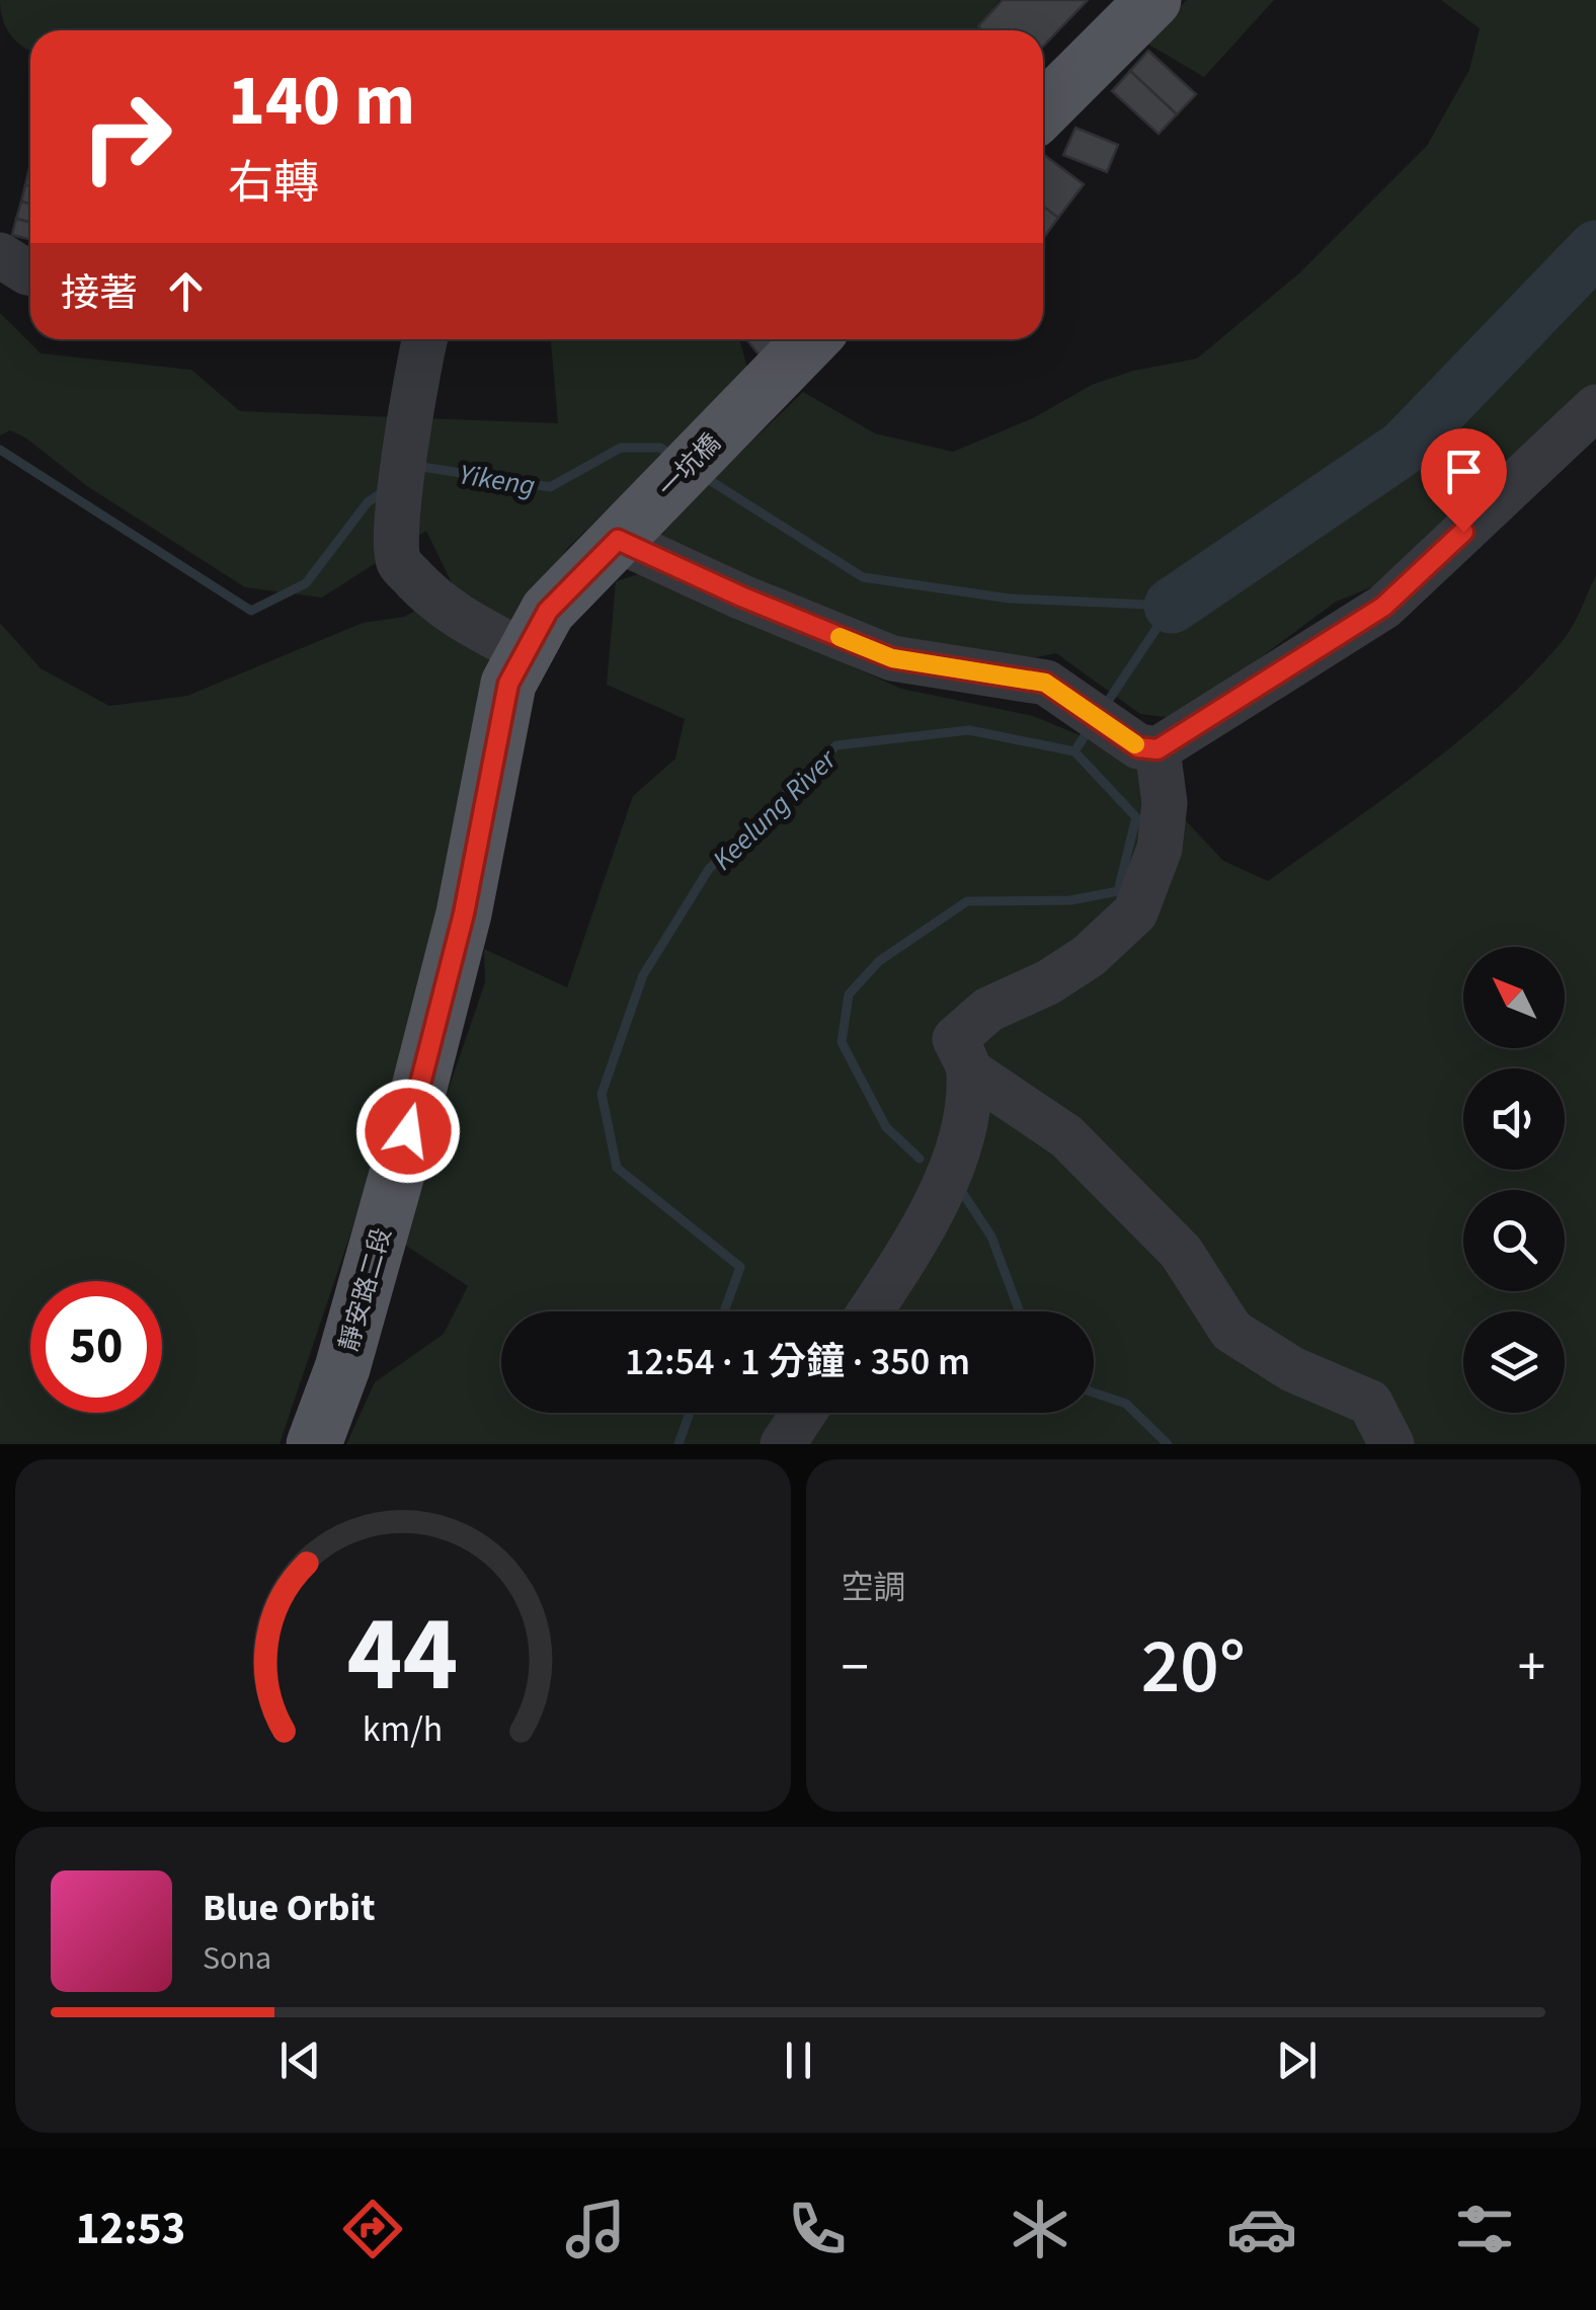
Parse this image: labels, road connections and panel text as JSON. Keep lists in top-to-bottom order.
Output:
{
  "streets": {
    "main road": ["一坑橋", "靜安路二段"]
  },
  "crossings": [
    ["一坑橋", "靜安路二段"]
  ],
  "water": ["Yikeng", "Keelung River"],
  "north": "top left",
  "page": {
    "turn": ["140 m", "右轉"],
    "then": "接著",
    "limit": "50",
    "trip": "12:54 · 1 分鐘 · 350 m",
    "tile": "空調",
    "heat": ["−", "20°", "+"],
    "song": ["Blue Orbit", "Sona"],
    "tabs": "12:53",
    "gauge": ["44", "km/h"]
  }
}
